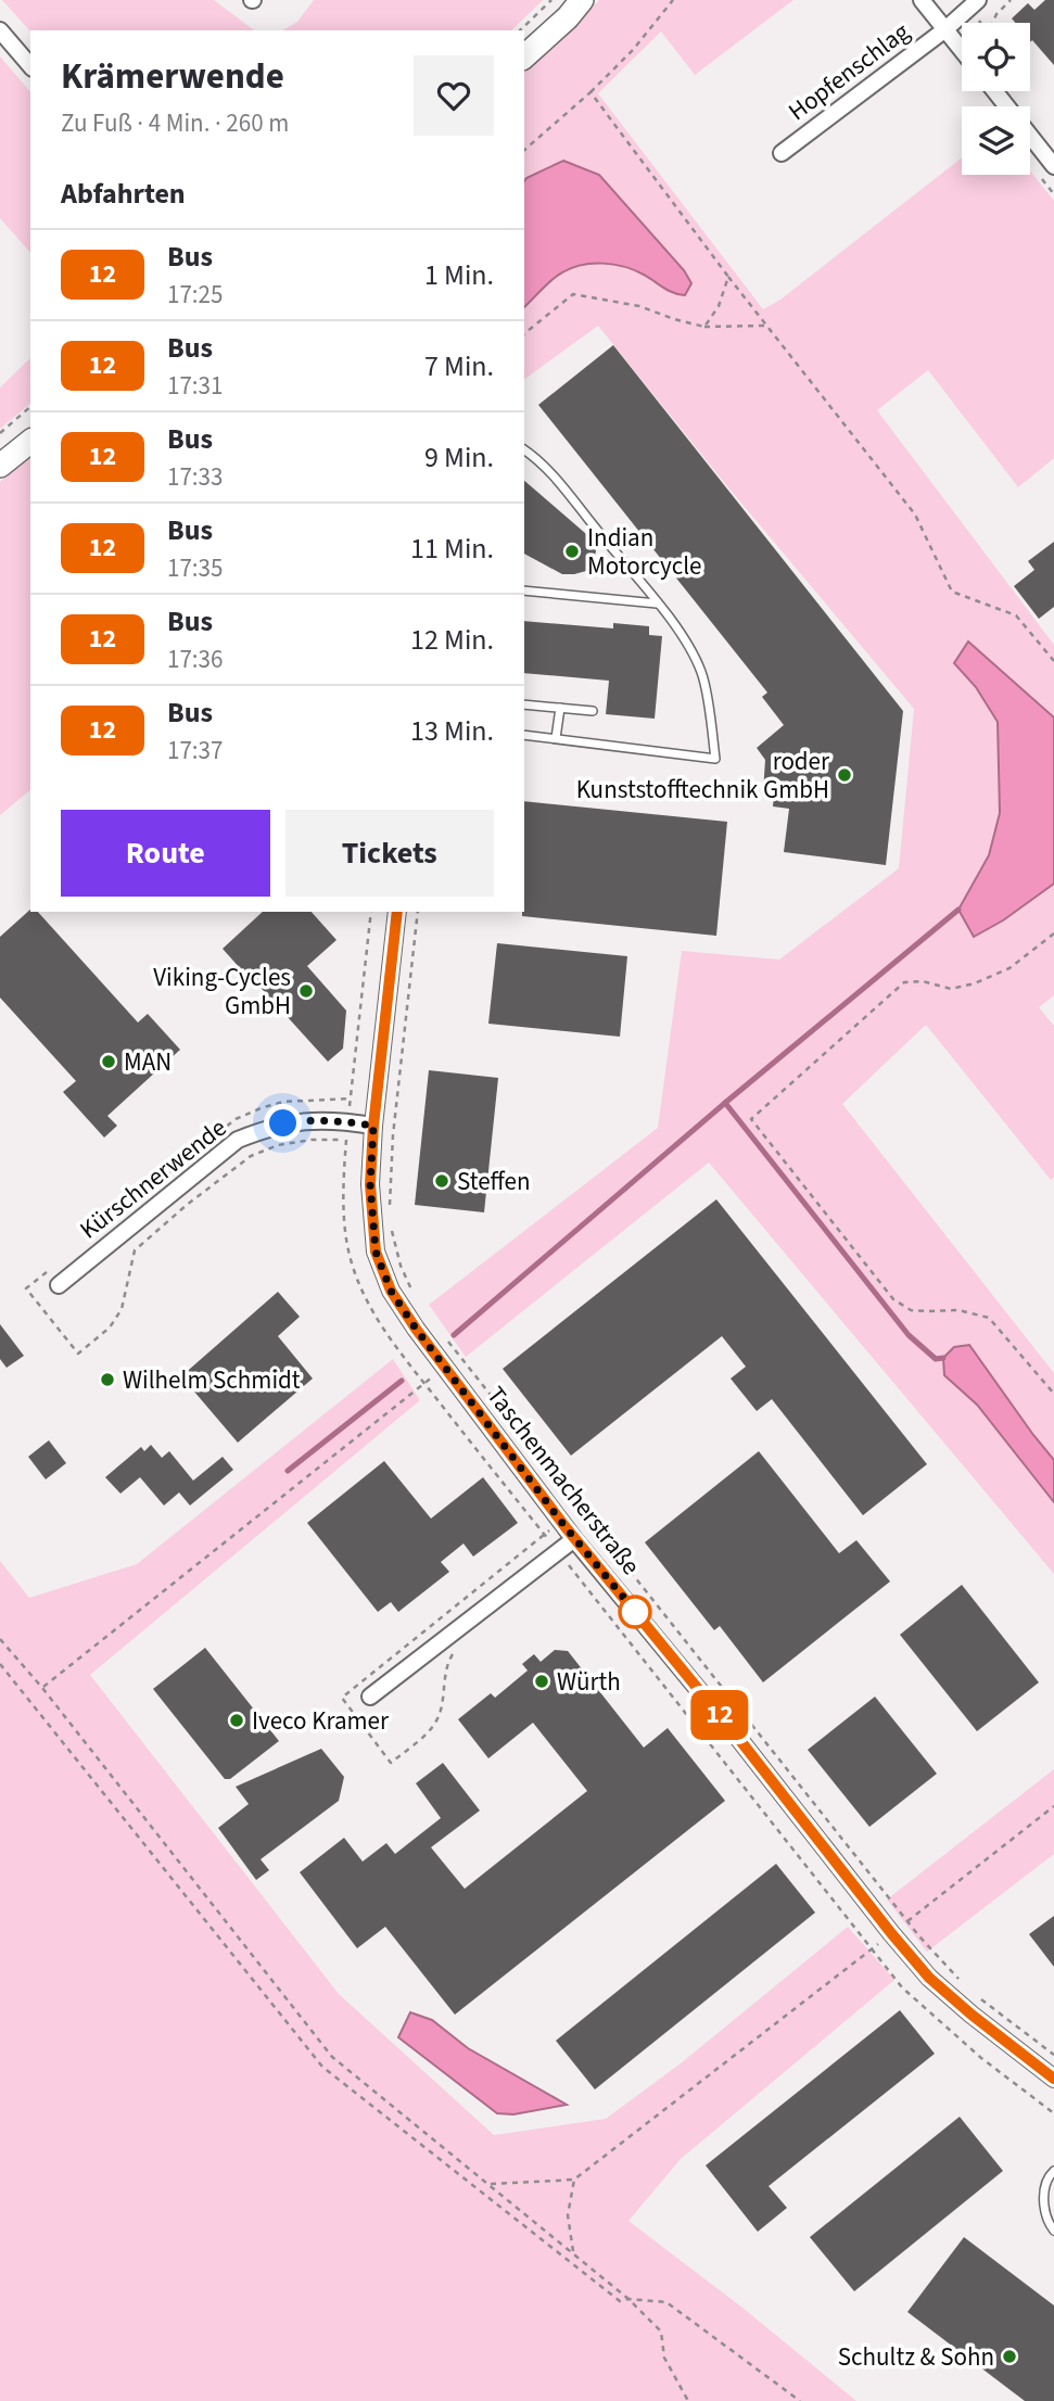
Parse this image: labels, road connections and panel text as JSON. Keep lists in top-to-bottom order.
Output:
{
  "streets": {
    "street": ["Hopfenschlag", "Kürschnerwende", "Taschenmacherstraße"]
  },
  "crossings": [
    ["Kürschnerwende", "Taschenmacherstraße"]
  ],
  "places": [
    "Indian Motorcycle",
    "roder Kunststofftechnik GmbH",
    "Viking-Cycles GmbH",
    "MAN",
    "Steffen",
    "Wilhelm Schmidt",
    "Würth",
    "Iveco Kramer",
    "Schultz & Sohn"
  ],
  "lines": ["bus line 12"],
  "page": {
    "on_map": "12",
    "heading": [
      ["Krämerwende", "Zu Fuß · 4 Min. · 260 m"],
      "Abfahrten"
    ],
    "list": [
      {
        "mark": "12",
        "name": "Bus",
        "note": "17:25",
        "value": "1 Min."
      },
      {
        "mark": "12",
        "name": "Bus",
        "note": "17:31",
        "value": "7 Min."
      },
      {
        "mark": "12",
        "name": "Bus",
        "note": "17:33",
        "value": "9 Min."
      },
      {
        "mark": "12",
        "name": "Bus",
        "note": "17:35",
        "value": "11 Min."
      },
      {
        "mark": "12",
        "name": "Bus",
        "note": "17:36",
        "value": "12 Min."
      },
      {
        "mark": "12",
        "name": "Bus",
        "note": "17:37",
        "value": "13 Min."
      }
    ],
    "buttons": ["Route", "Tickets"]
  }
}
